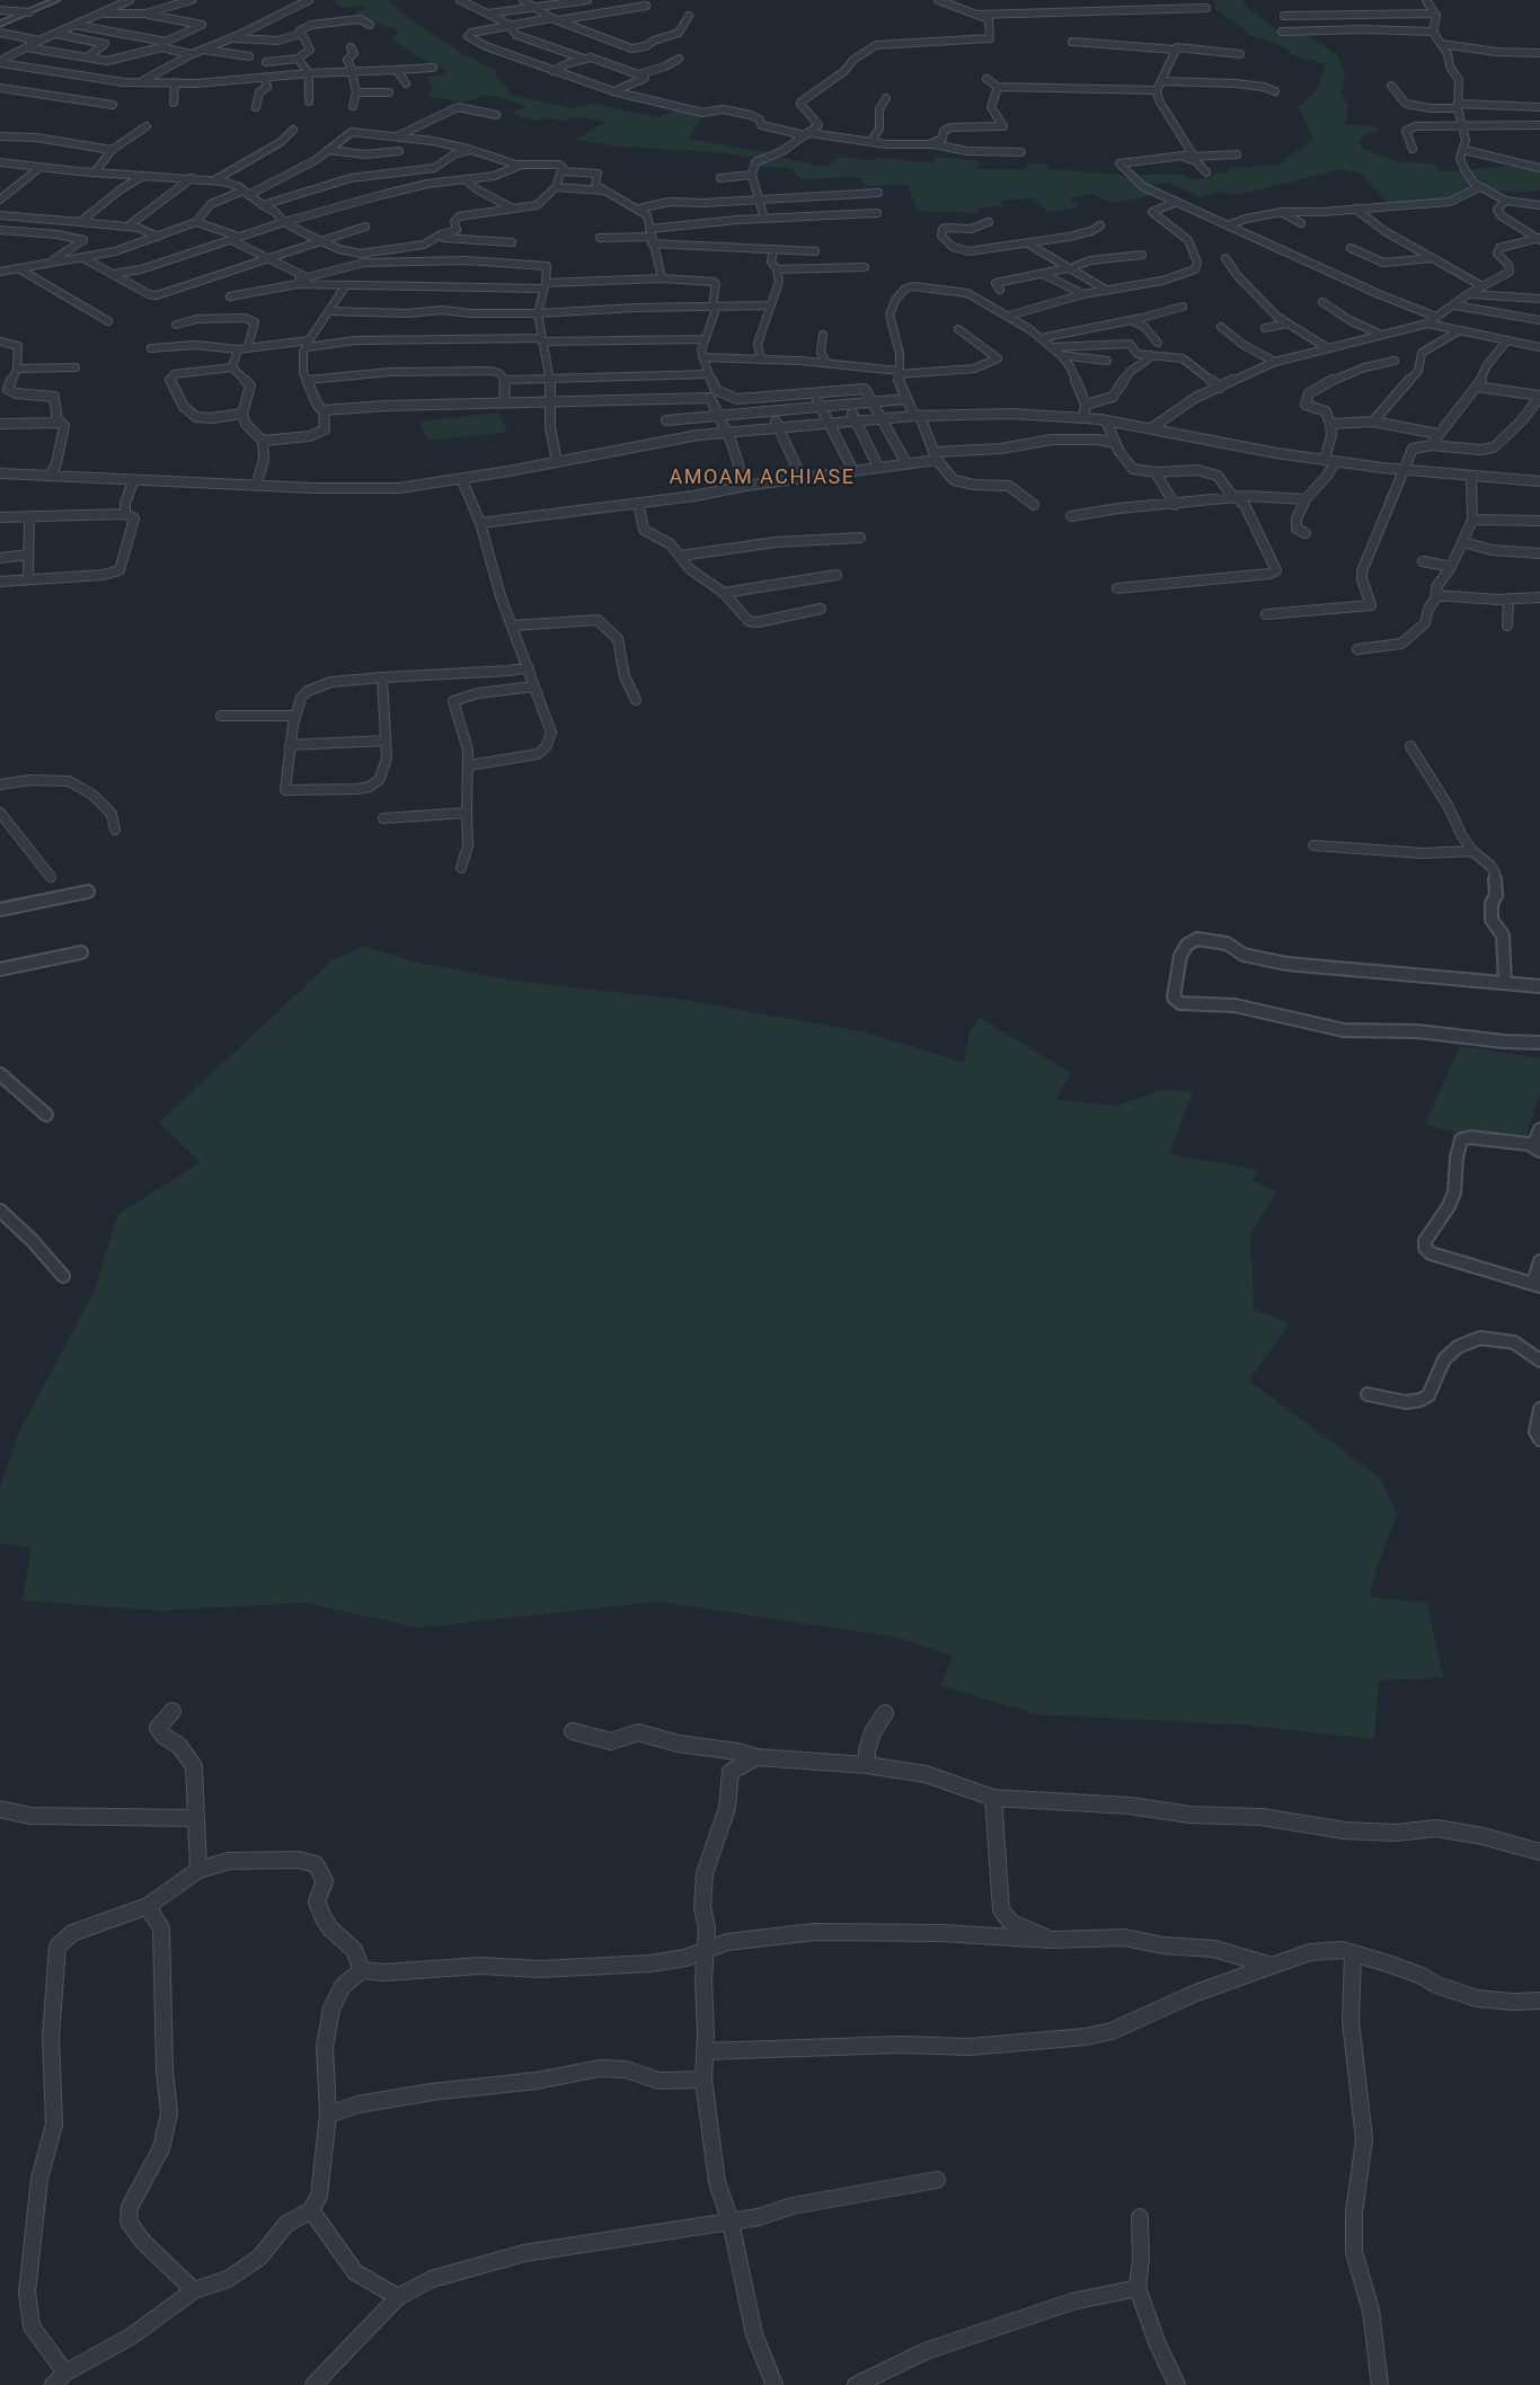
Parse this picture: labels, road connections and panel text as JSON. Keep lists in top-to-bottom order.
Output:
{
  "districts": ["AMOAM ACHIASE"]
}
